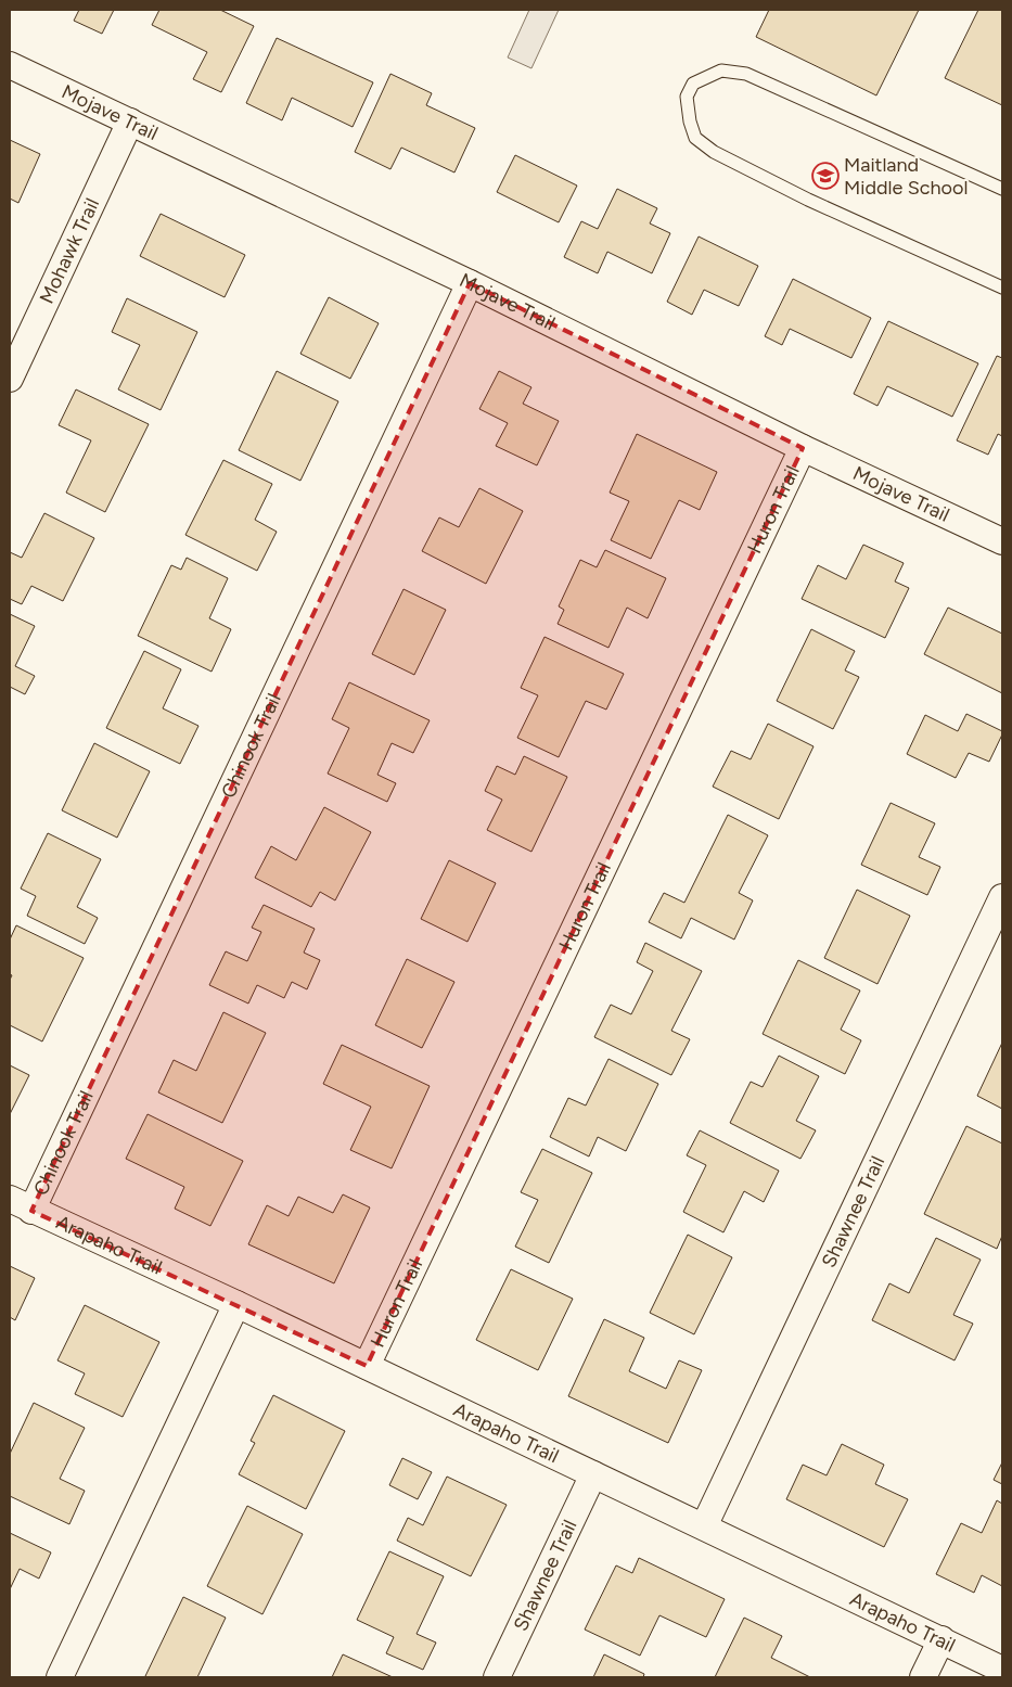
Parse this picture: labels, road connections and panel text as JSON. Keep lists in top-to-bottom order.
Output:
{
  "streets": {
    "street": [
      "Mojave Trail",
      "Mohawk Trail",
      "Huron Trail",
      "Chinook Trail",
      "Shawnee Trail",
      "Arapaho Trail"
    ]
  },
  "crossings": [
    ["Mojave Trail", "Mohawk Trail"],
    ["Mojave Trail", "Huron Trail"],
    ["Mojave Trail", "Chinook Trail"],
    ["Huron Trail", "Arapaho Trail"],
    ["Chinook Trail", "Arapaho Trail"],
    ["Shawnee Trail", "Arapaho Trail"]
  ],
  "places": {
    "school or university": ["Maitland Middle School"]
  }
}
